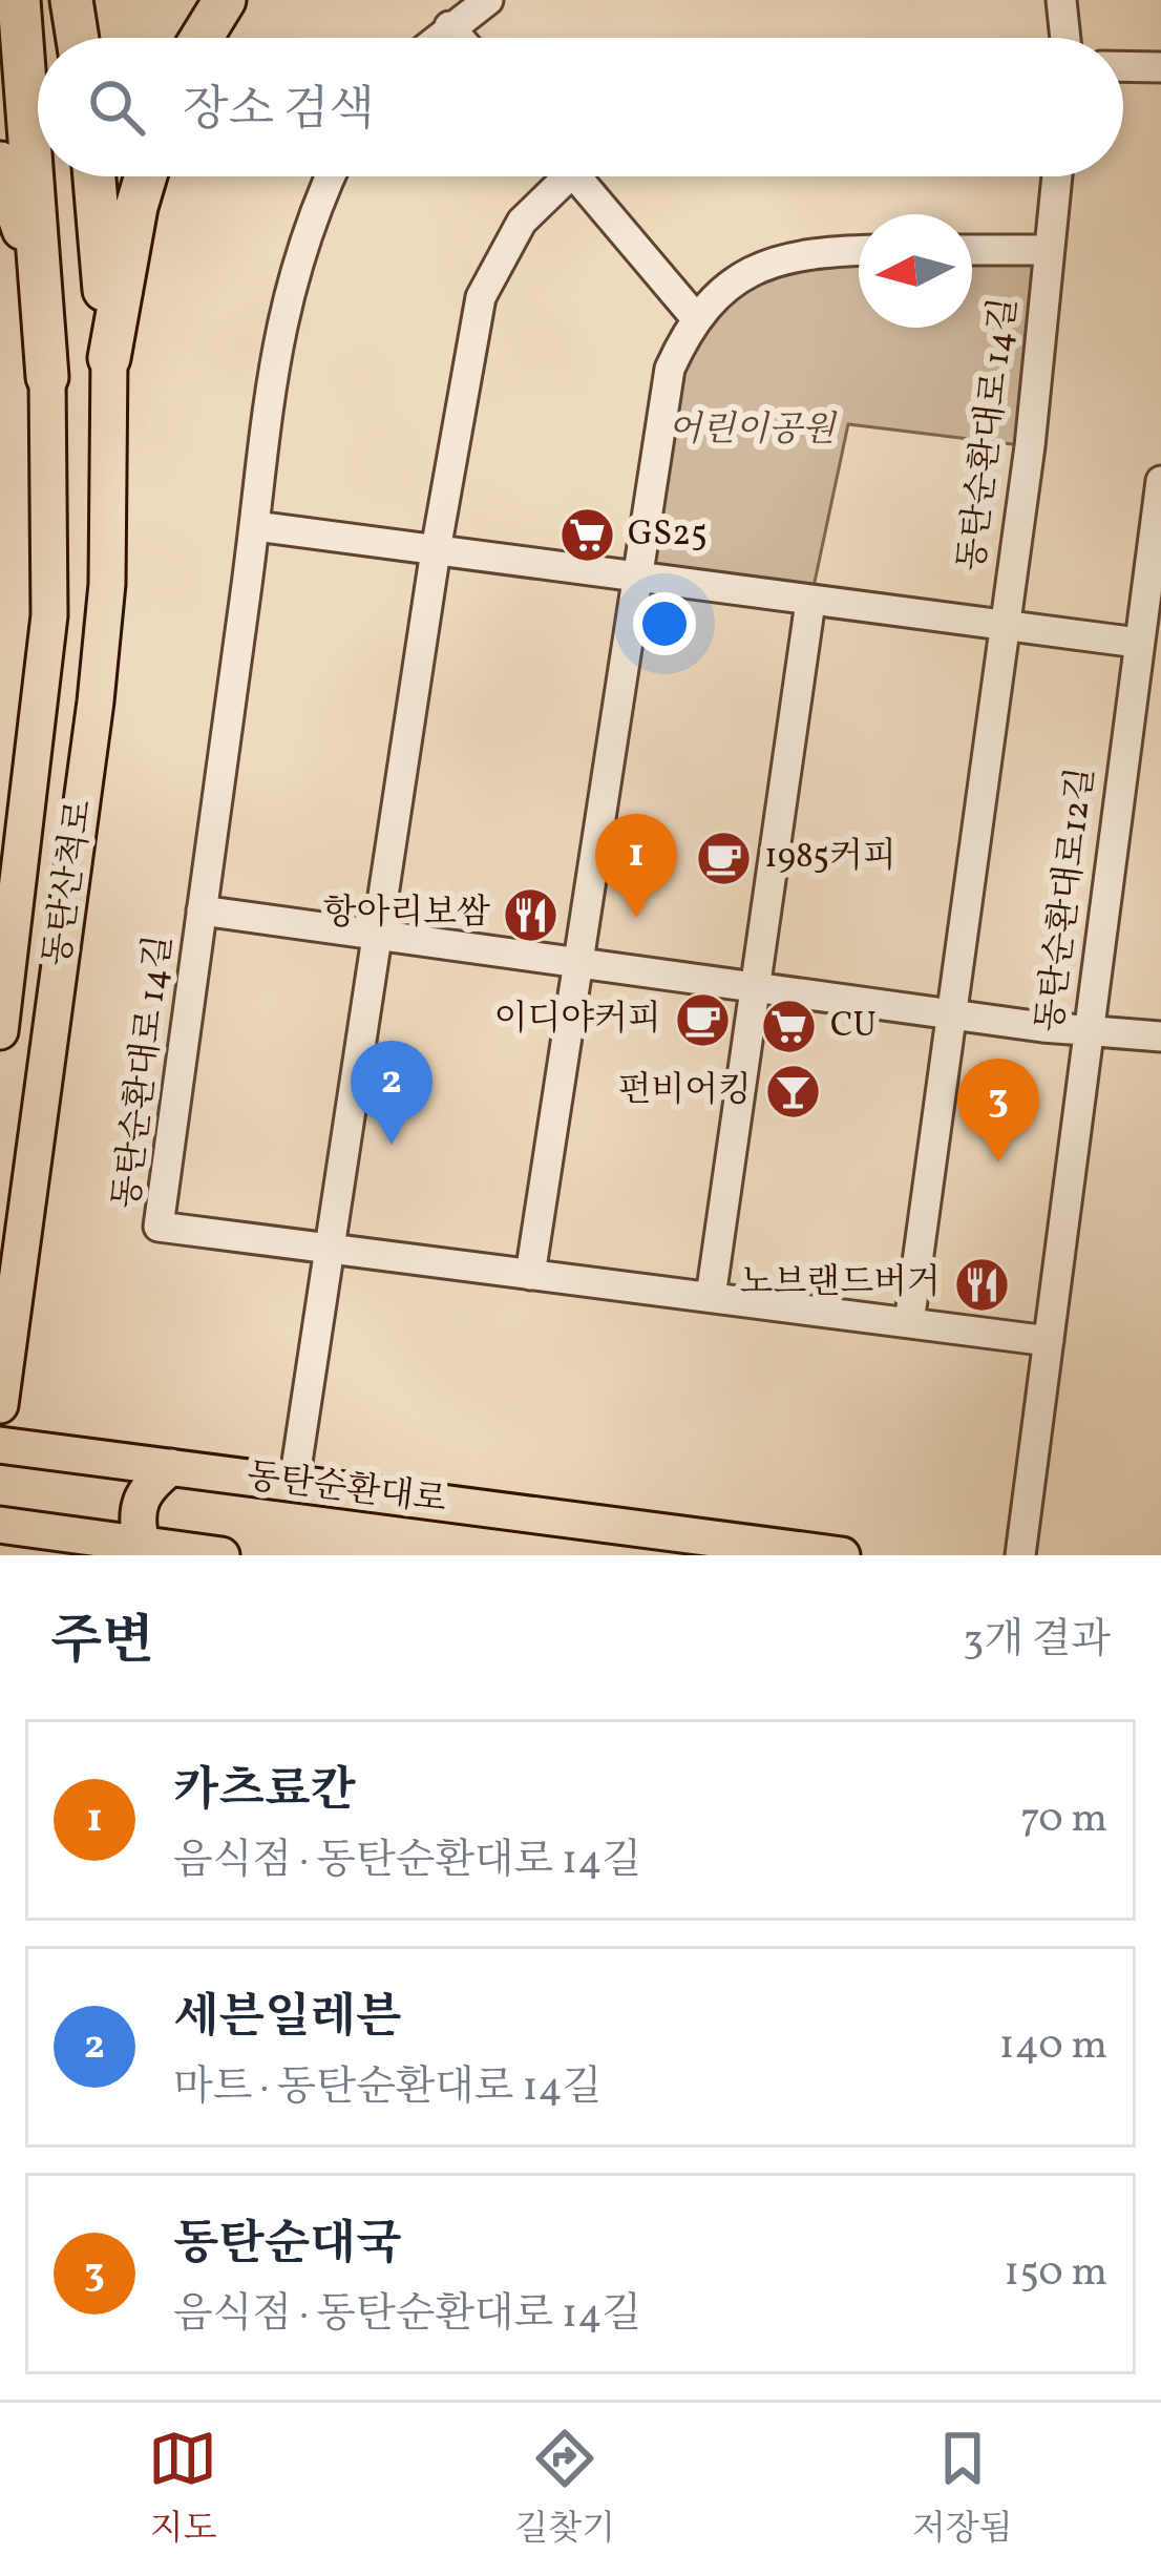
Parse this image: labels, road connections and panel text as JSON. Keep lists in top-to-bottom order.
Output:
{
  "streets": {
    "main road": ["동탄산척로", "동탄순환대로"],
    "street": ["동탄순환대로 14길", "동탄순환대로12길"]
  },
  "crossings": [
    ["동탄순환대로 14길", "동탄순환대로12길"]
  ],
  "parks": ["어린이공원"],
  "places": {
    "supermarket": ["GS25", "CU"],
    "cafe": ["1985커피", "이디야커피"],
    "restaurant": ["항아리보쌈", "노브랜드버거"],
    "bar": ["펀비어킹"]
  },
  "north": "left",
  "page": {
    "search": "장소 검색",
    "pins": ["1", "2", "3"],
    "heading": ["주변", "3개 결과"],
    "list": [
      {
        "mark": "1",
        "name": "카츠료칸",
        "note": "음식점 · 동탄순환대로 14길",
        "value": "70 m"
      },
      {
        "mark": "2",
        "name": "세븐일레븐",
        "note": "마트 · 동탄순환대로 14길",
        "value": "140 m"
      },
      {
        "mark": "3",
        "name": "동탄순대국",
        "note": "음식점 · 동탄순환대로 14길",
        "value": "150 m"
      }
    ],
    "nav": ["지도", "길찾기", "저장됨"]
  }
}
